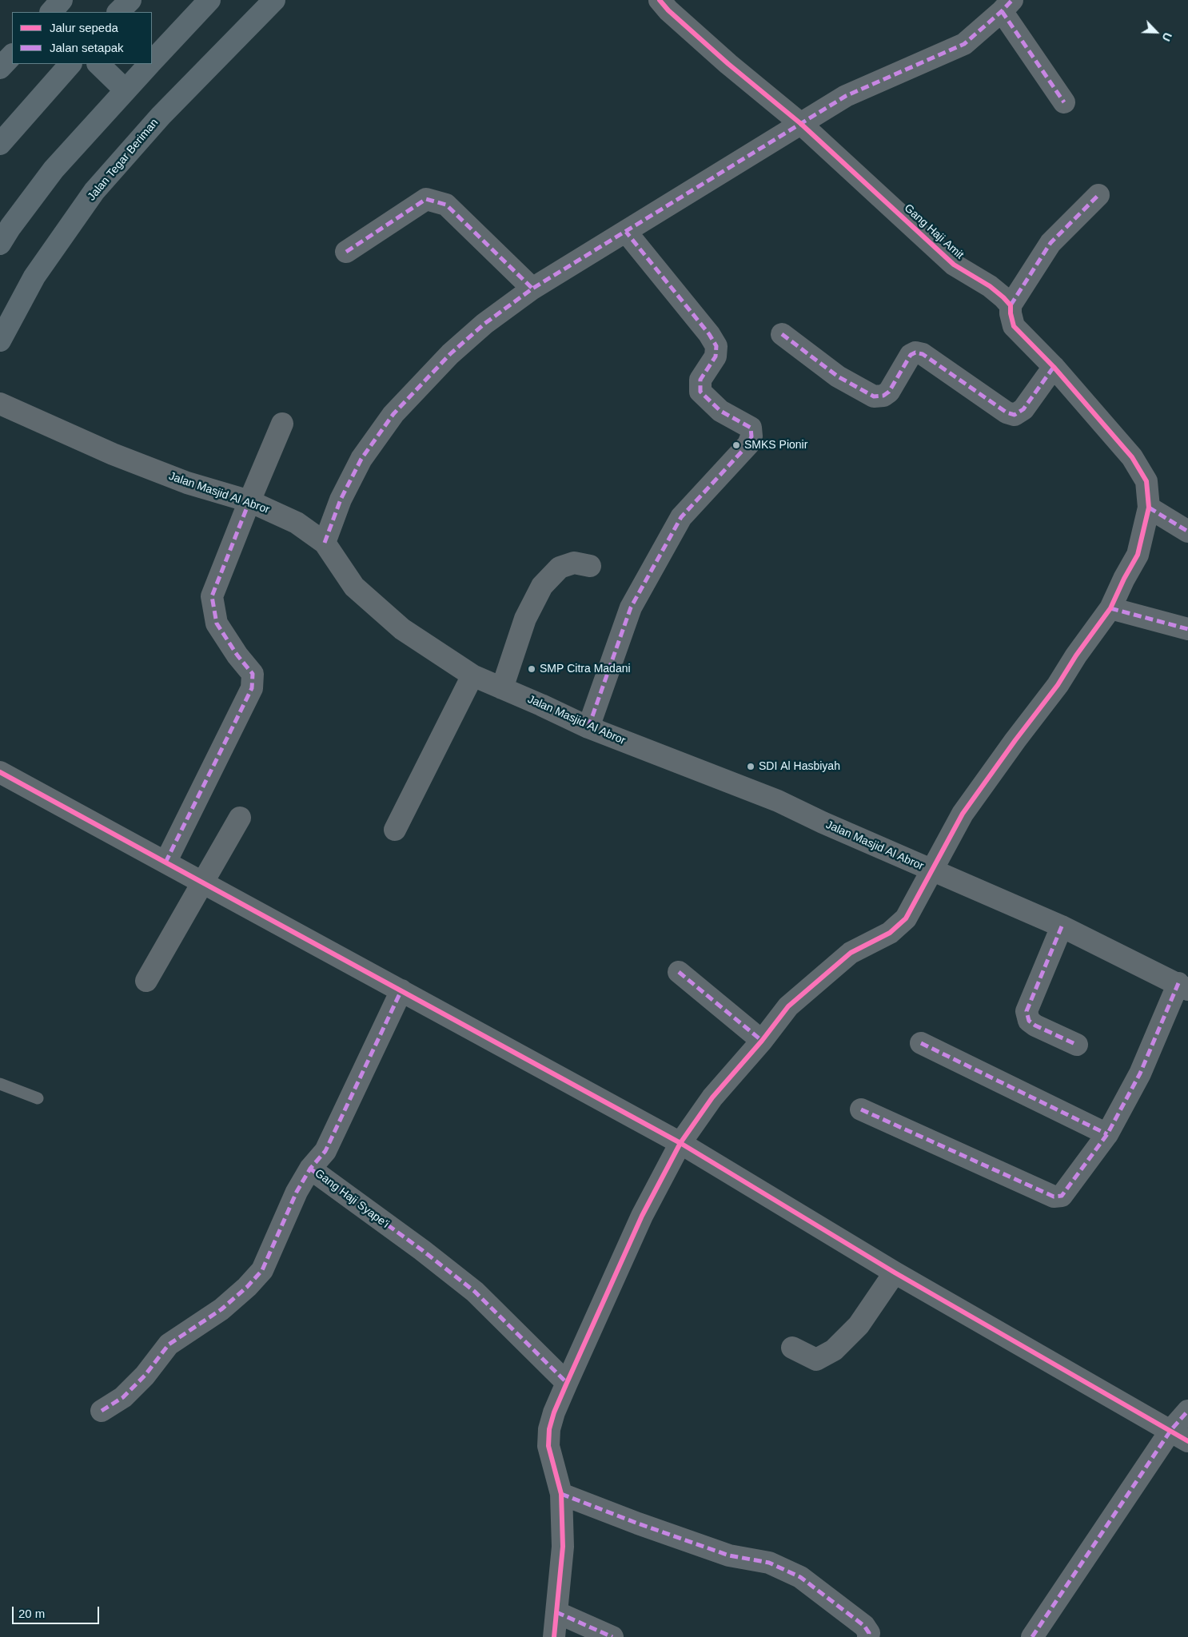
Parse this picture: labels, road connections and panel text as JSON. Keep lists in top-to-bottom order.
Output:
{
  "streets": {
    "main road": ["Jalan Tegar Beriman"],
    "street": ["Gang Haji Amit", "Jalan Masjid Al Abror", "Gang Haji Syape'i"]
  },
  "places": ["SMKS Pionir", "SMP Citra Madani", "SDI Al Hasbiyah"],
  "legend": ["Jalur sepeda", "Jalan setapak"],
  "scale_bar": "20 m",
  "north": "bottom right"
}
